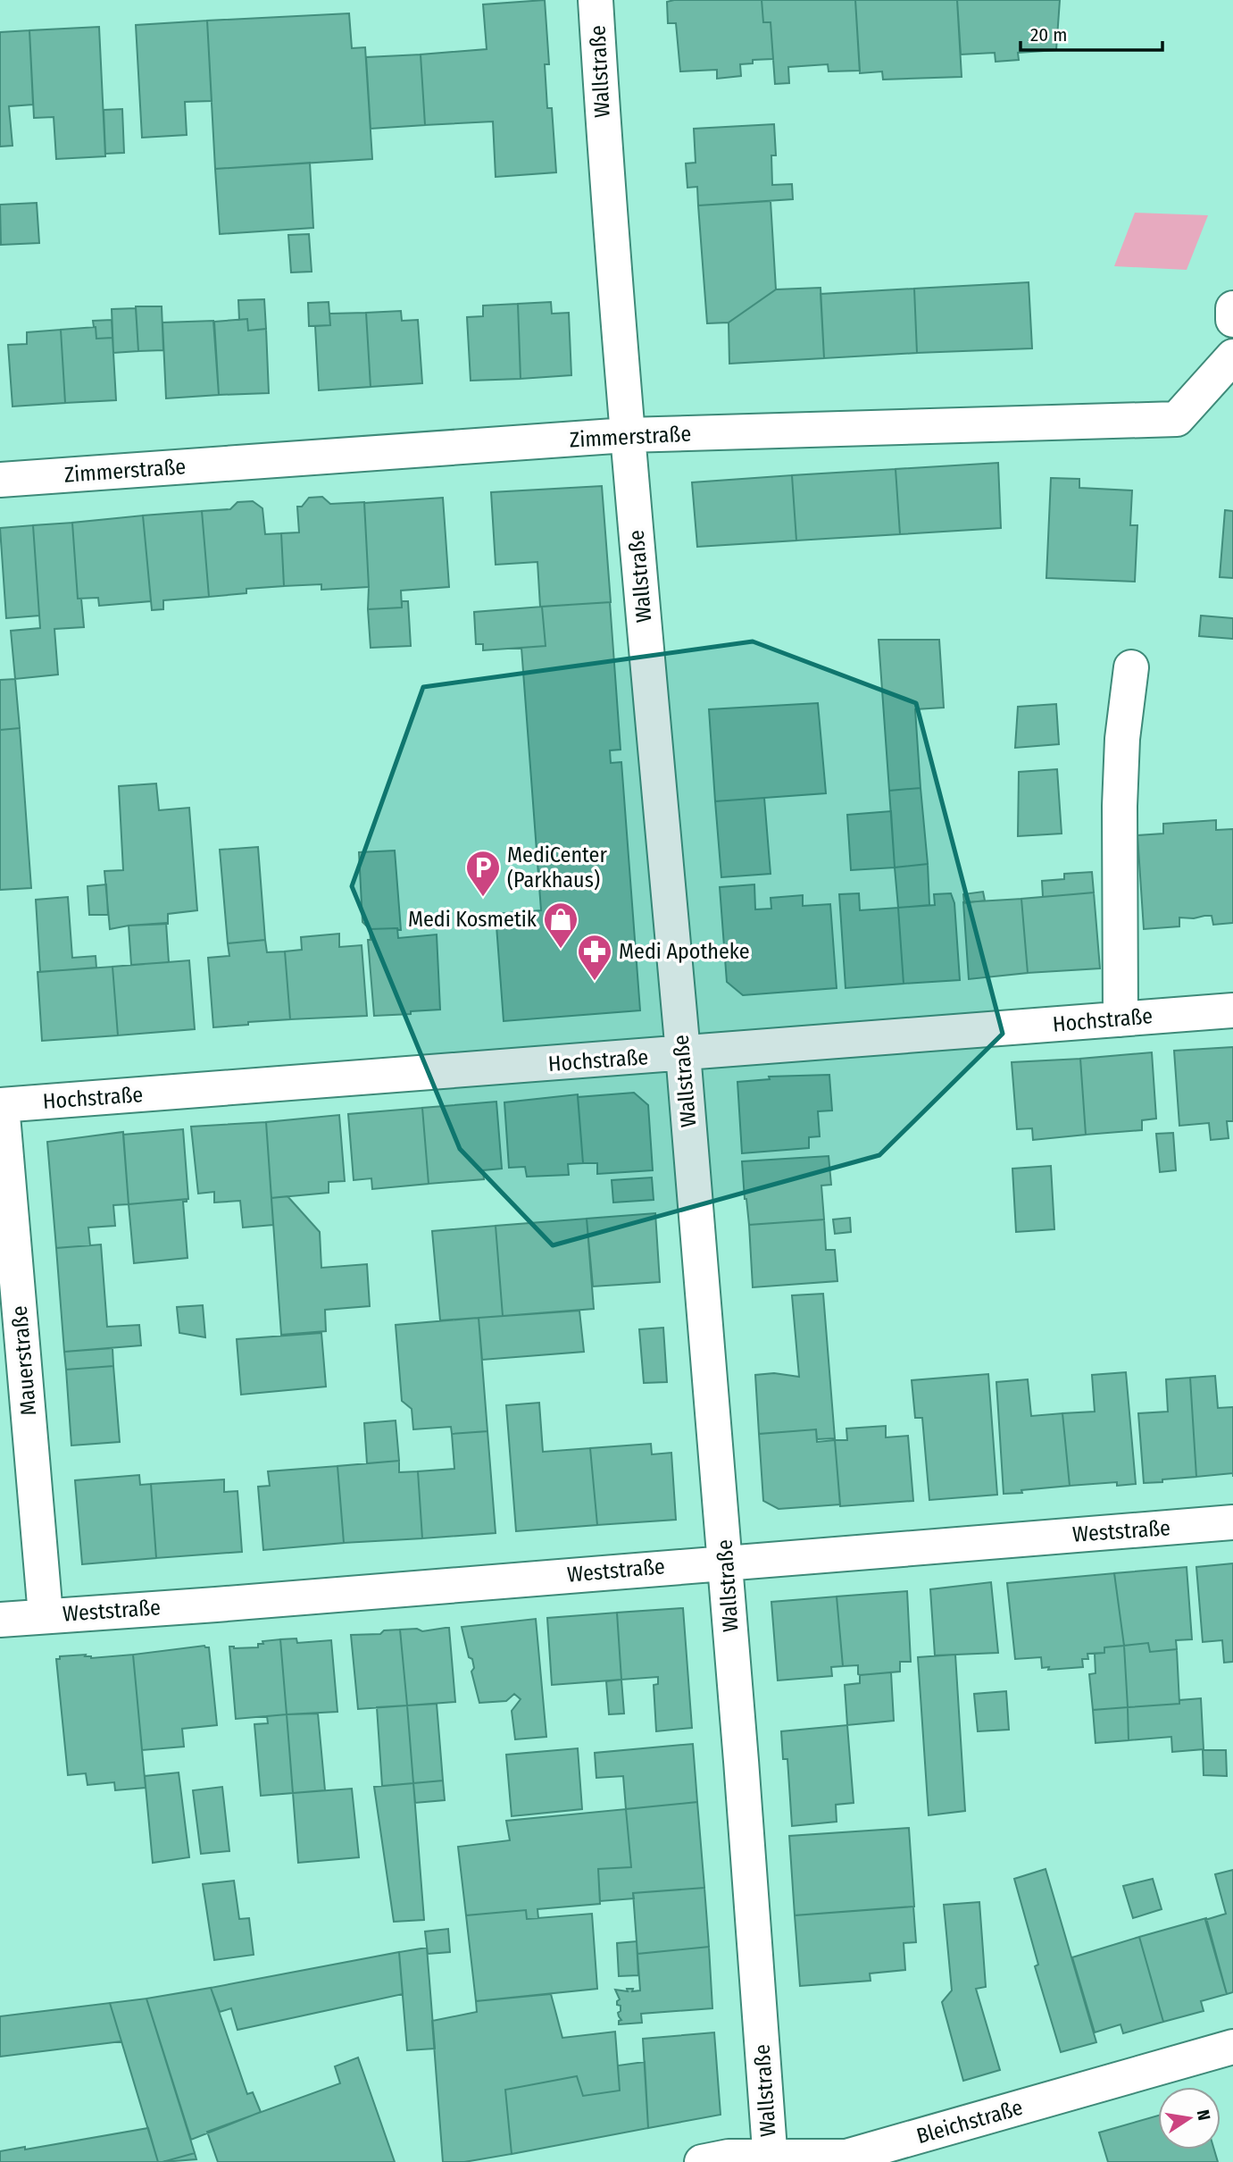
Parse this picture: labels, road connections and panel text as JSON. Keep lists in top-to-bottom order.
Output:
{
  "streets": {
    "street": [
      "Wallstraße",
      "Zimmerstraße",
      "Hochstraße",
      "Mauerstraße",
      "Weststraße",
      "Bleichstraße"
    ]
  },
  "crossings": [
    ["Wallstraße", "Zimmerstraße"],
    ["Wallstraße", "Hochstraße"],
    ["Wallstraße", "Weststraße"],
    ["Wallstraße", "Bleichstraße"],
    ["Hochstraße", "Mauerstraße"],
    ["Mauerstraße", "Weststraße"]
  ],
  "places": {
    "parking": ["MediCenter (Parkhaus)"],
    "shop": ["Medi Kosmetik"],
    "pharmacy": ["Medi Apotheke"]
  },
  "scale_bar": "20 m",
  "north": "right"
}
